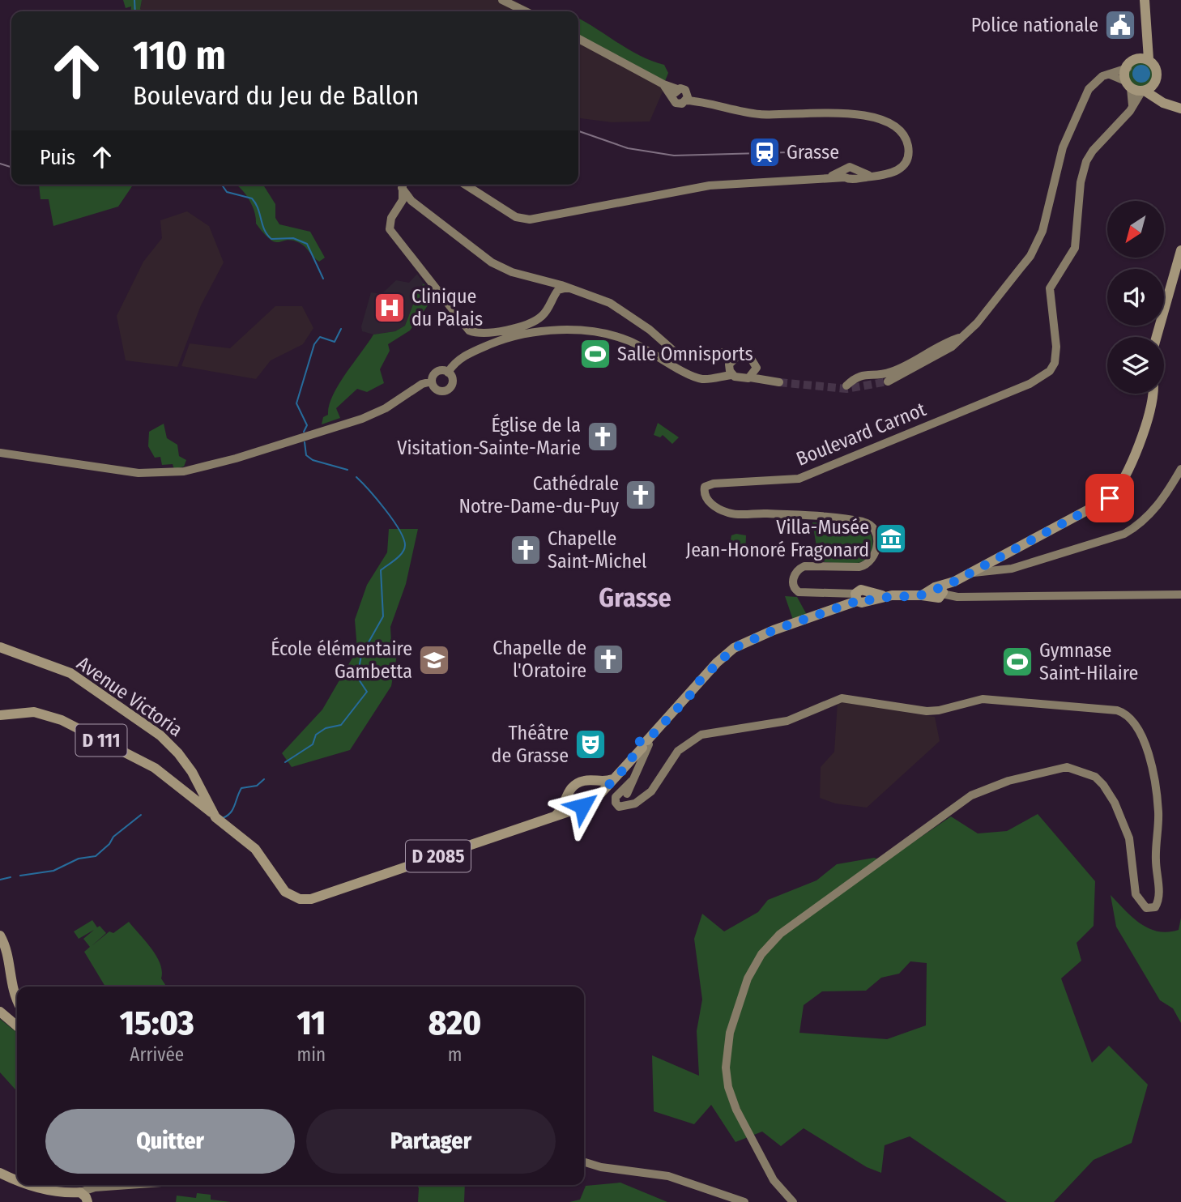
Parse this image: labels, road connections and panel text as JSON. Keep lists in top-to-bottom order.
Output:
{
  "streets": {
    "main road": [
      "Boulevard Carnot",
      "Avenue Victoria",
      "D 111",
      "D 2085"
    ]
  },
  "crossings": [
    ["Avenue Victoria", "D 111"],
    ["Avenue Victoria", "D 2085"]
  ],
  "districts": ["Grasse"],
  "places": {
    "public building": ["Police nationale"],
    "station": ["Grasse"],
    "hospital": ["Clinique du Palais"],
    "sports": ["Salle Omnisports", "Gymnase Saint-Hilaire"],
    "church": [
      "Église de la Visitation-Sainte-Marie",
      "Cathédrale Notre-Dame-du-Puy",
      "Chapelle Saint-Michel",
      "Chapelle de l'Oratoire"
    ],
    "museum": ["Villa-Musée Jean-Honoré Fragonard"],
    "school or university": ["École élémentaire Gambetta"],
    "theatre": ["Théâtre de Grasse"]
  },
  "north": "bottom left",
  "page": {
    "turn": ["110 m", "Boulevard du Jeu de Ballon"],
    "then": "Puis",
    "eta": [
      "15:03",
      "Arrivée",
      "11",
      "min",
      "820",
      "m"
    ],
    "buttons": ["Quitter", "Partager"]
  }
}
